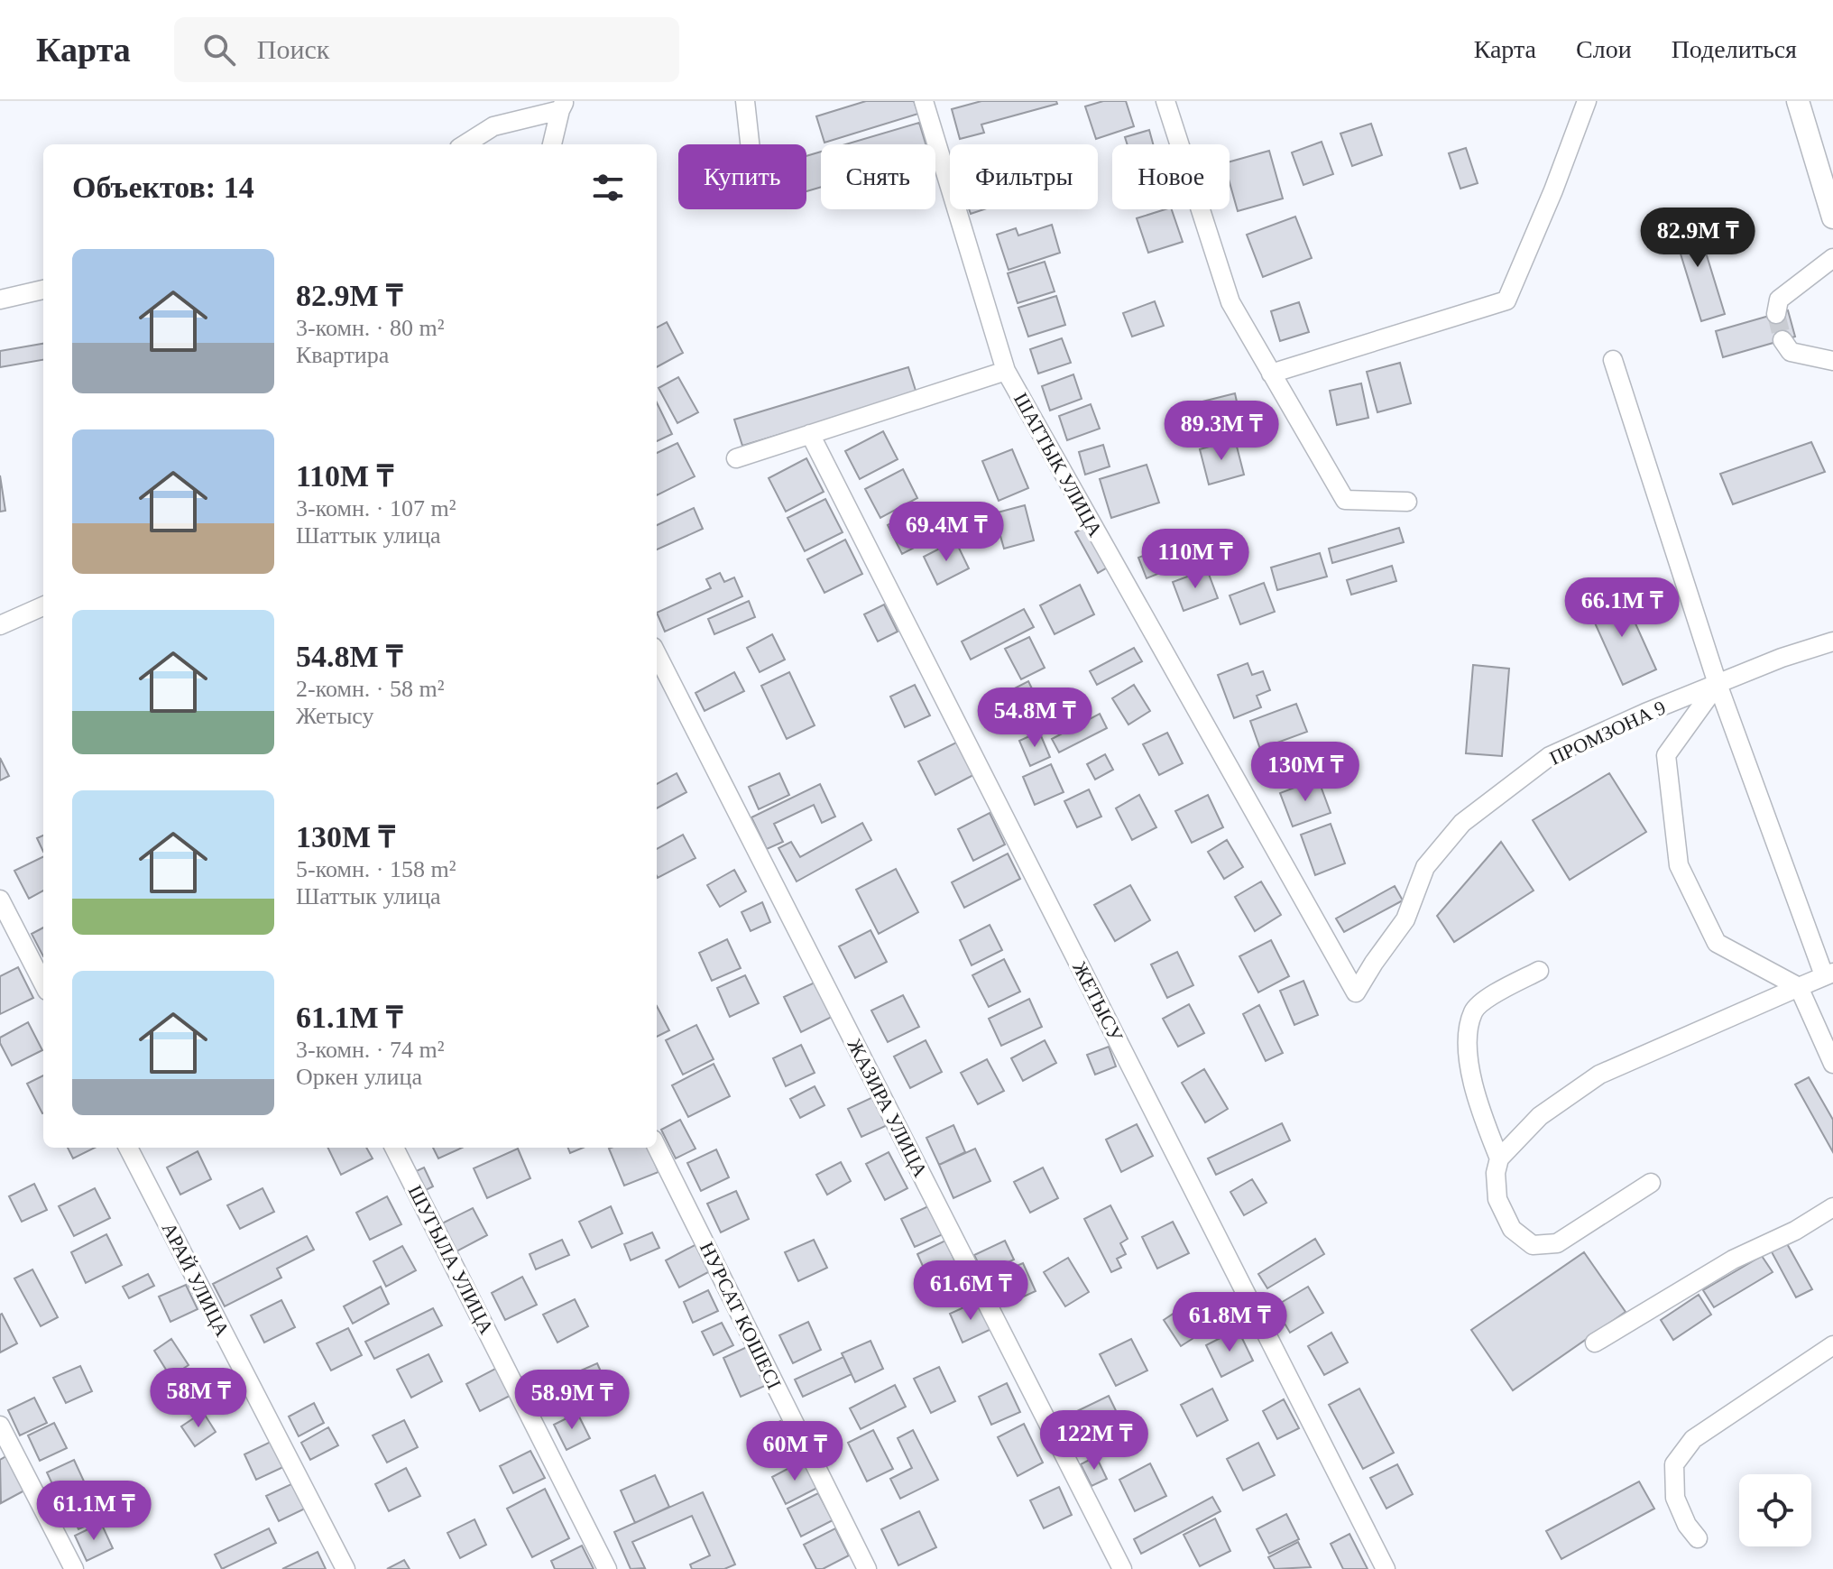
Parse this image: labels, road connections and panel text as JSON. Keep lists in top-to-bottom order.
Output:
{
  "streets": {
    "street": [
      "ШАТТЫК УЛИЦА",
      "ПРОМЗОНА 9",
      "ЖЕТЫСУ",
      "ЖАЗИРА УЛИЦА",
      "ШУГЫЛА УЛИЦА",
      "АРАЙ УЛИЦА",
      "НУРСАТ КОШЕСI"
    ]
  },
  "crossings": [
    ["ШАТТЫК УЛИЦА", "ПРОМЗОНА 9"]
  ],
  "page": {
    "header": "Карта",
    "search": "Поиск",
    "nav": ["Карта", "Слои", "Поделиться"],
    "chip": [
      "Купить",
      "Снять",
      "Фильтры",
      "Новое"
    ],
    "heading": "Объектов: 14",
    "price": [
      "82.9M ₸",
      "89.3M ₸",
      "69.4M ₸",
      "110M ₸",
      "66.1M ₸",
      "54.8M ₸",
      "130M ₸",
      "61.6M ₸",
      "61.8M ₸",
      "58M ₸",
      "58.9M ₸",
      "122M ₸",
      "60M ₸",
      "61.1M ₸"
    ],
    "list": [
      {
        "name": "82.9M ₸",
        "note": "3-комн. · 80 m² · Квартира"
      },
      {
        "name": "110M ₸",
        "note": "3-комн. · 107 m² · Шаттык улица"
      },
      {
        "name": "54.8M ₸",
        "note": "2-комн. · 58 m² · Жетысу"
      },
      {
        "name": "130M ₸",
        "note": "5-комн. · 158 m² · Шаттык улица"
      },
      {
        "name": "61.1M ₸",
        "note": "3-комн. · 74 m² · Оркен улица"
      }
    ]
  }
}
